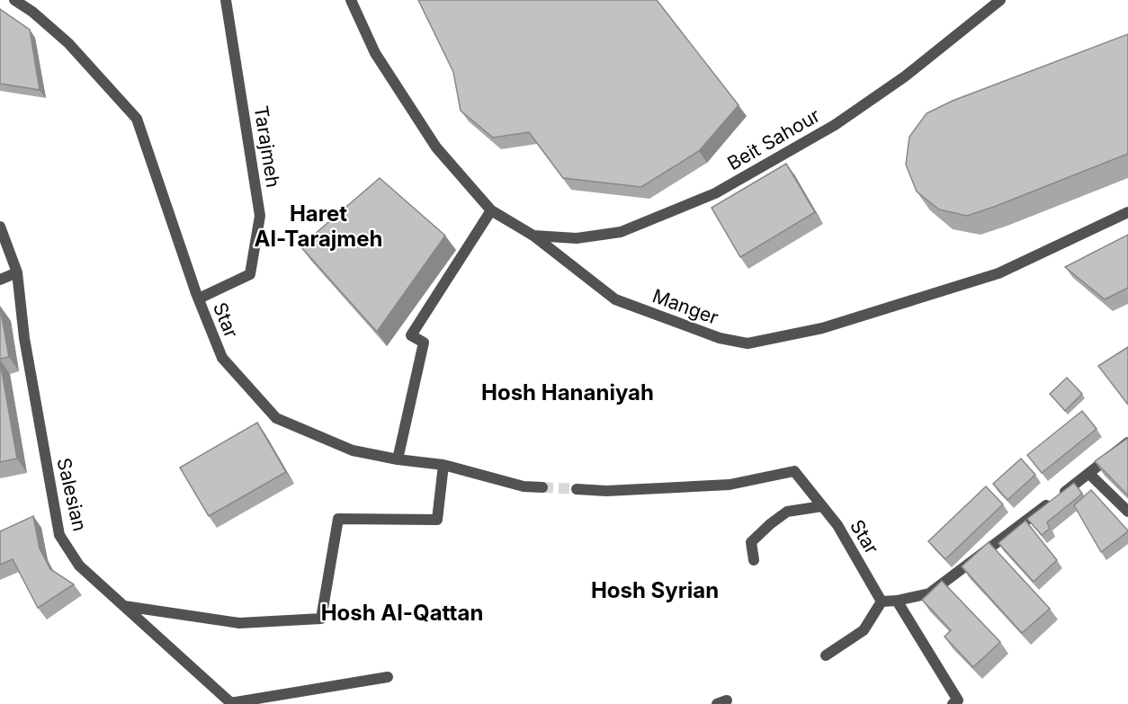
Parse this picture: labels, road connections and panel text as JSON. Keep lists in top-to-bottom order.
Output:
{
  "streets": {
    "street": [
      "Beit Sahour",
      "Tarajmeh",
      "Manger",
      "Star",
      "Salesian"
    ]
  },
  "crossings": [
    ["Beit Sahour", "Manger"],
    ["Tarajmeh", "Star"]
  ],
  "districts": [
    "Haret Al-Tarajmeh",
    "Hosh Hananiyah",
    "Hosh Syrian",
    "Hosh Al-Qattan"
  ]
}
